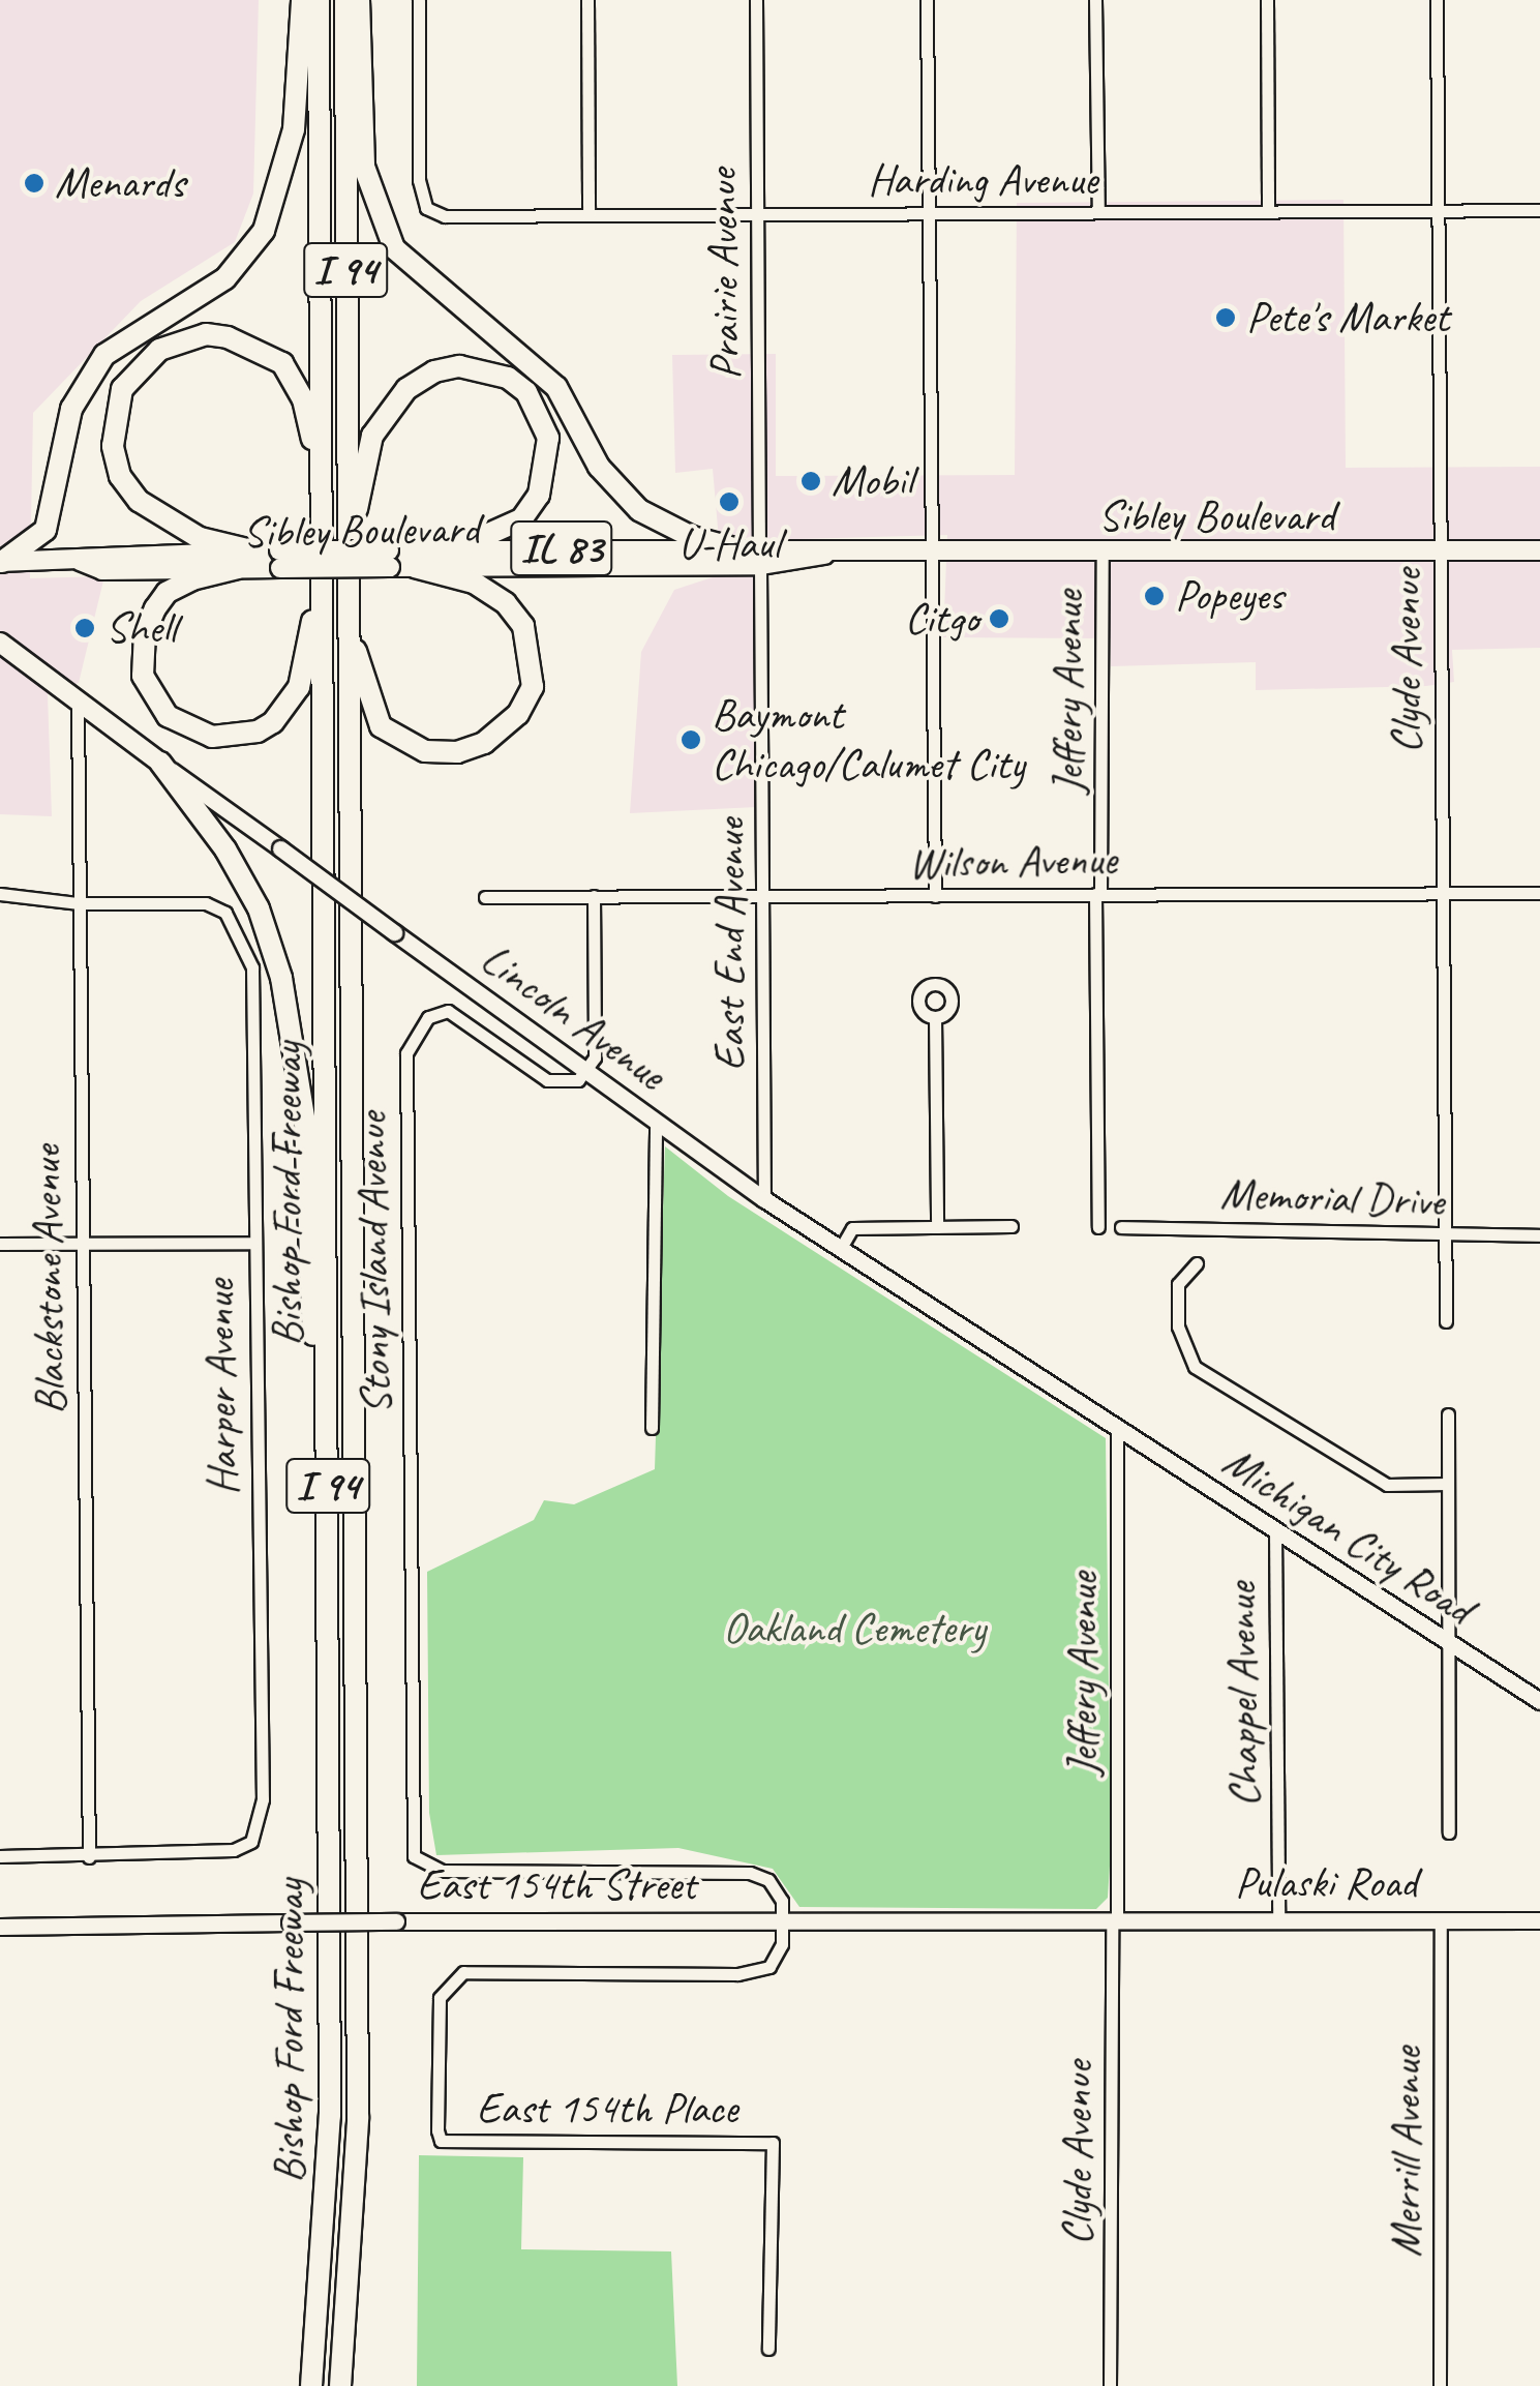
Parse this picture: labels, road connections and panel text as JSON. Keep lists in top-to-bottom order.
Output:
{
  "streets": {
    "highway": ["I 94", "Bishop Ford Freeway"],
    "main road": ["Sibley Boulevard", "IL 83", "Lincoln Avenue"],
    "street": [
      "Harding Avenue",
      "Prairie Avenue",
      "Clyde Avenue",
      "Jeffery Avenue",
      "Wilson Avenue",
      "East End Avenue",
      "Memorial Drive",
      "Stony Island Avenue",
      "Blackstone Avenue",
      "Harper Avenue",
      "Michigan City Road",
      "Chappel Avenue",
      "Pulaski Road",
      "East 154th Street",
      "East 154th Place",
      "Merrill Avenue"
    ]
  },
  "crossings": [
    ["Harding Avenue", "Prairie Avenue"],
    ["Harding Avenue", "Clyde Avenue"],
    ["Prairie Avenue", "Sibley Boulevard"],
    ["Prairie Avenue", "East End Avenue"],
    ["Sibley Boulevard", "IL 83"],
    ["Sibley Boulevard", "Clyde Avenue"],
    ["Sibley Boulevard", "Jeffery Avenue"],
    ["Sibley Boulevard", "East End Avenue"],
    ["Clyde Avenue", "Jeffery Avenue"],
    ["Clyde Avenue", "Wilson Avenue"],
    ["Clyde Avenue", "Memorial Drive"],
    ["Clyde Avenue", "Pulaski Road"],
    ["Clyde Avenue", "East 154th Street"],
    ["Jeffery Avenue", "Wilson Avenue"],
    ["Jeffery Avenue", "Lincoln Avenue"],
    ["Jeffery Avenue", "Michigan City Road"],
    ["Jeffery Avenue", "Pulaski Road"],
    ["Jeffery Avenue", "East 154th Street"],
    ["Wilson Avenue", "East End Avenue"],
    ["East End Avenue", "Lincoln Avenue"],
    ["Lincoln Avenue", "Stony Island Avenue"],
    ["Lincoln Avenue", "Blackstone Avenue"],
    ["Lincoln Avenue", "Michigan City Road"],
    ["Stony Island Avenue", "East 154th Street"],
    ["Stony Island Avenue", "East 154th Place"],
    ["Blackstone Avenue", "Harper Avenue"],
    ["Michigan City Road", "Chappel Avenue"],
    ["Chappel Avenue", "Pulaski Road"],
    ["Pulaski Road", "East 154th Street"],
    ["Pulaski Road", "Merrill Avenue"],
    ["East 154th Street", "East 154th Place"]
  ],
  "parks": ["Oakland Cemetery"],
  "places": [
    "Menards",
    "Pete's Market",
    "Mobil",
    "U-Haul",
    "Popeyes",
    "Citgo",
    "Shell",
    "Baymont Chicago/Calumet City"
  ]
}
